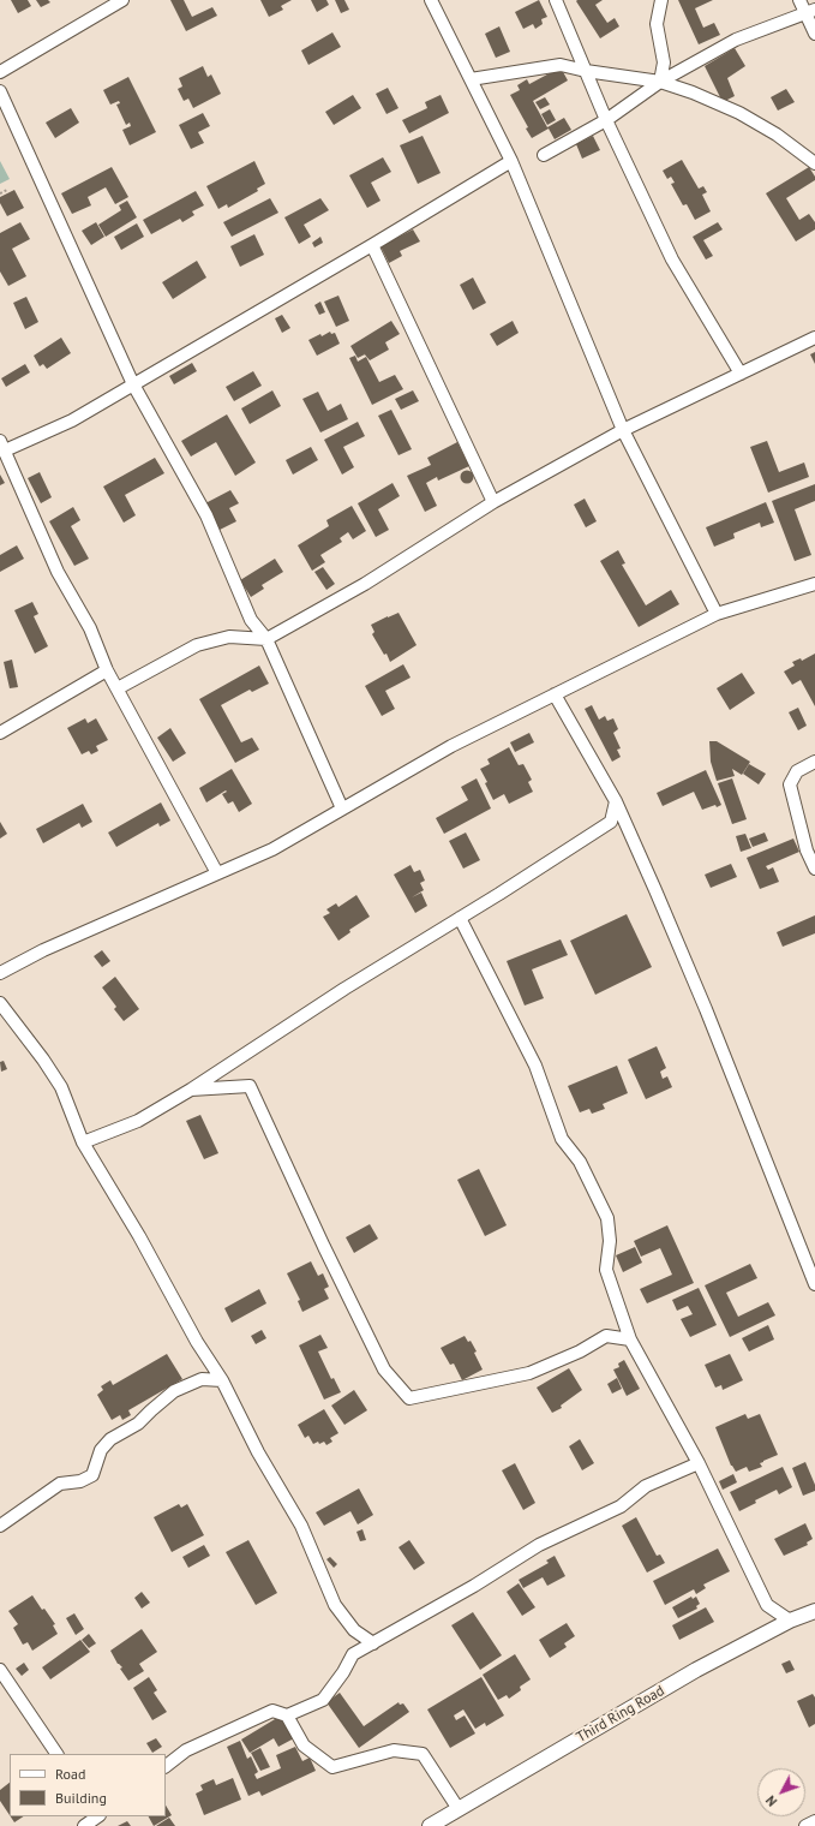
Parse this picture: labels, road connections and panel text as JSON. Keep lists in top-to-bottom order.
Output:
{
  "streets": {
    "street": ["Third Ring Road"]
  },
  "legend": ["Road", "Building"],
  "north": "bottom left"
}
